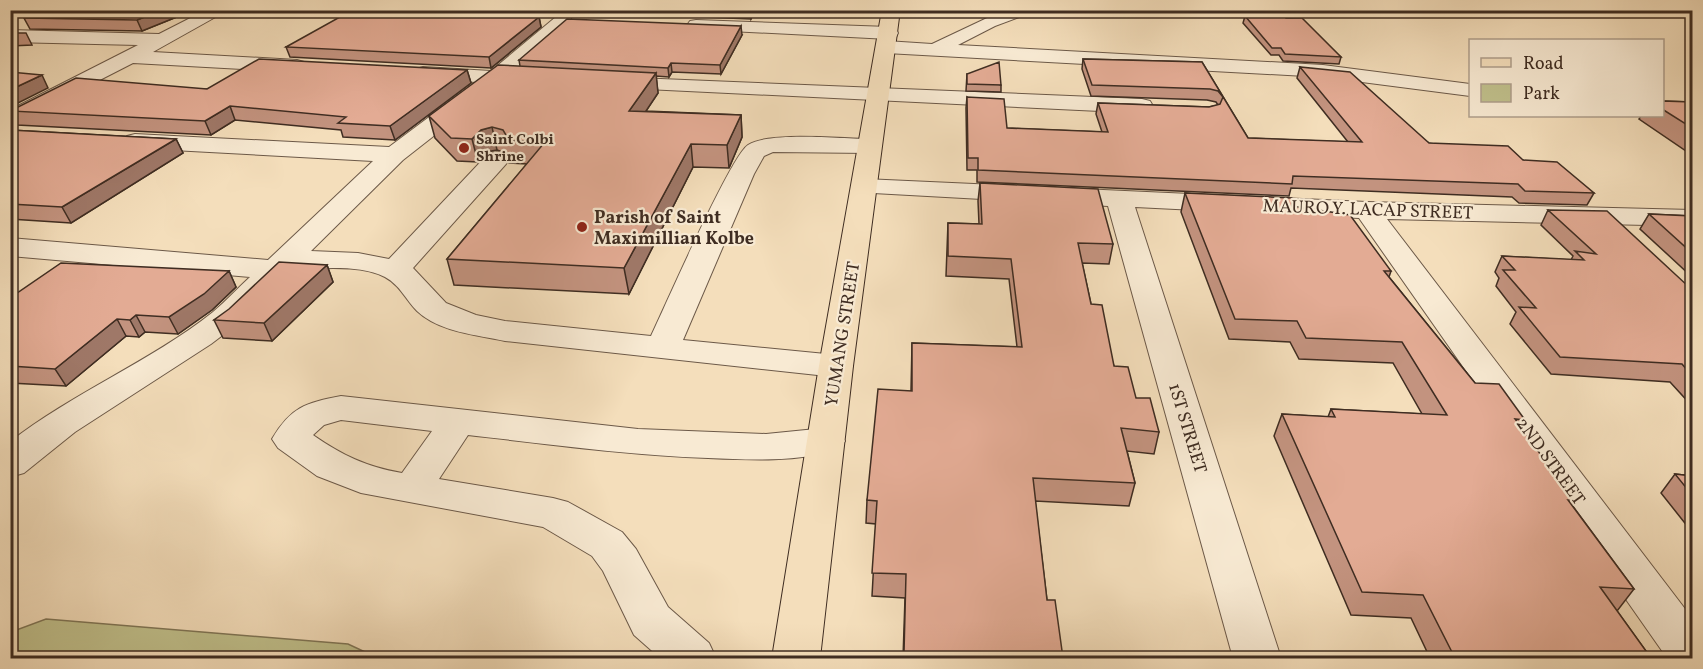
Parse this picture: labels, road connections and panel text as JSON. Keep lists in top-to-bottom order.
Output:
{
  "streets": {
    "main road": ["YUMANG STREET"],
    "street": ["MAURO Y. LACAP STREET", "1ST STREET", "2ND STREET"]
  },
  "crossings": [
    ["MAURO Y. LACAP STREET", "YUMANG STREET"],
    ["MAURO Y. LACAP STREET", "1ST STREET"],
    ["MAURO Y. LACAP STREET", "2ND STREET"]
  ],
  "places": ["Saint Colbi Shrine", "Parish of Saint Maximillian Kolbe"],
  "legend": ["Road", "Park"]
}
